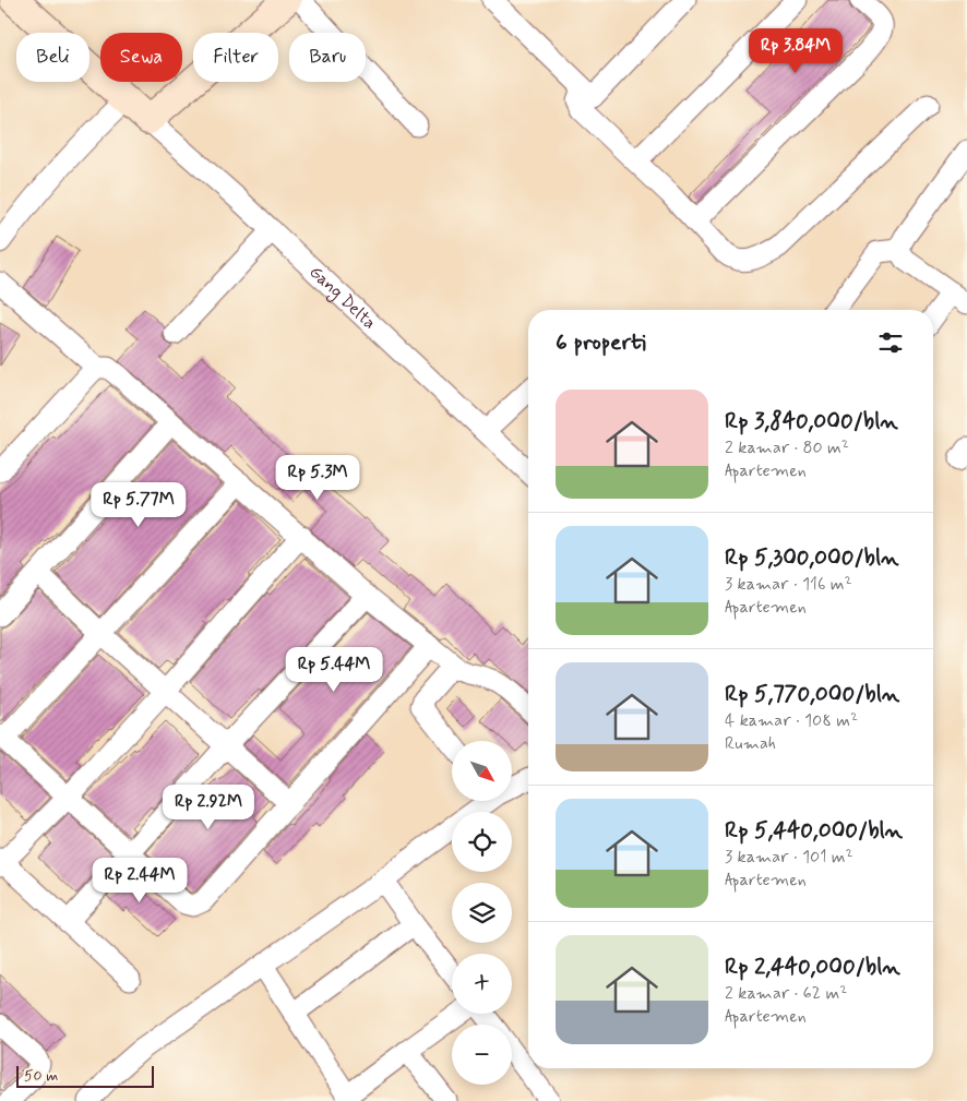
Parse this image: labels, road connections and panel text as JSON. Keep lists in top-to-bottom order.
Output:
{
  "streets": {
    "street": ["Gang Delta"]
  },
  "scale_bar": "50 m",
  "north": "bottom right",
  "page": {
    "price": [
      "Rp 3.84M",
      "Rp 5.3M",
      "Rp 5.77M",
      "Rp 5.44M",
      "Rp 2.92M",
      "Rp 2.44M"
    ],
    "chip": [
      "Beli",
      "Sewa",
      "Filter",
      "Baru"
    ],
    "heading": "6 properti",
    "list": [
      {
        "name": "Rp 3,840,000/bln",
        "note": "2 kamar · 80 m² · Apartemen"
      },
      {
        "name": "Rp 5,300,000/bln",
        "note": "3 kamar · 116 m² · Apartemen"
      },
      {
        "name": "Rp 5,770,000/bln",
        "note": "4 kamar · 108 m² · Rumah"
      },
      {
        "name": "Rp 5,440,000/bln",
        "note": "3 kamar · 101 m² · Apartemen"
      },
      {
        "name": "Rp 2,440,000/bln",
        "note": "2 kamar · 62 m² · Apartemen"
      }
    ],
    "map_buttons": ["+", "−"],
    "scale": "50 m"
  }
}
